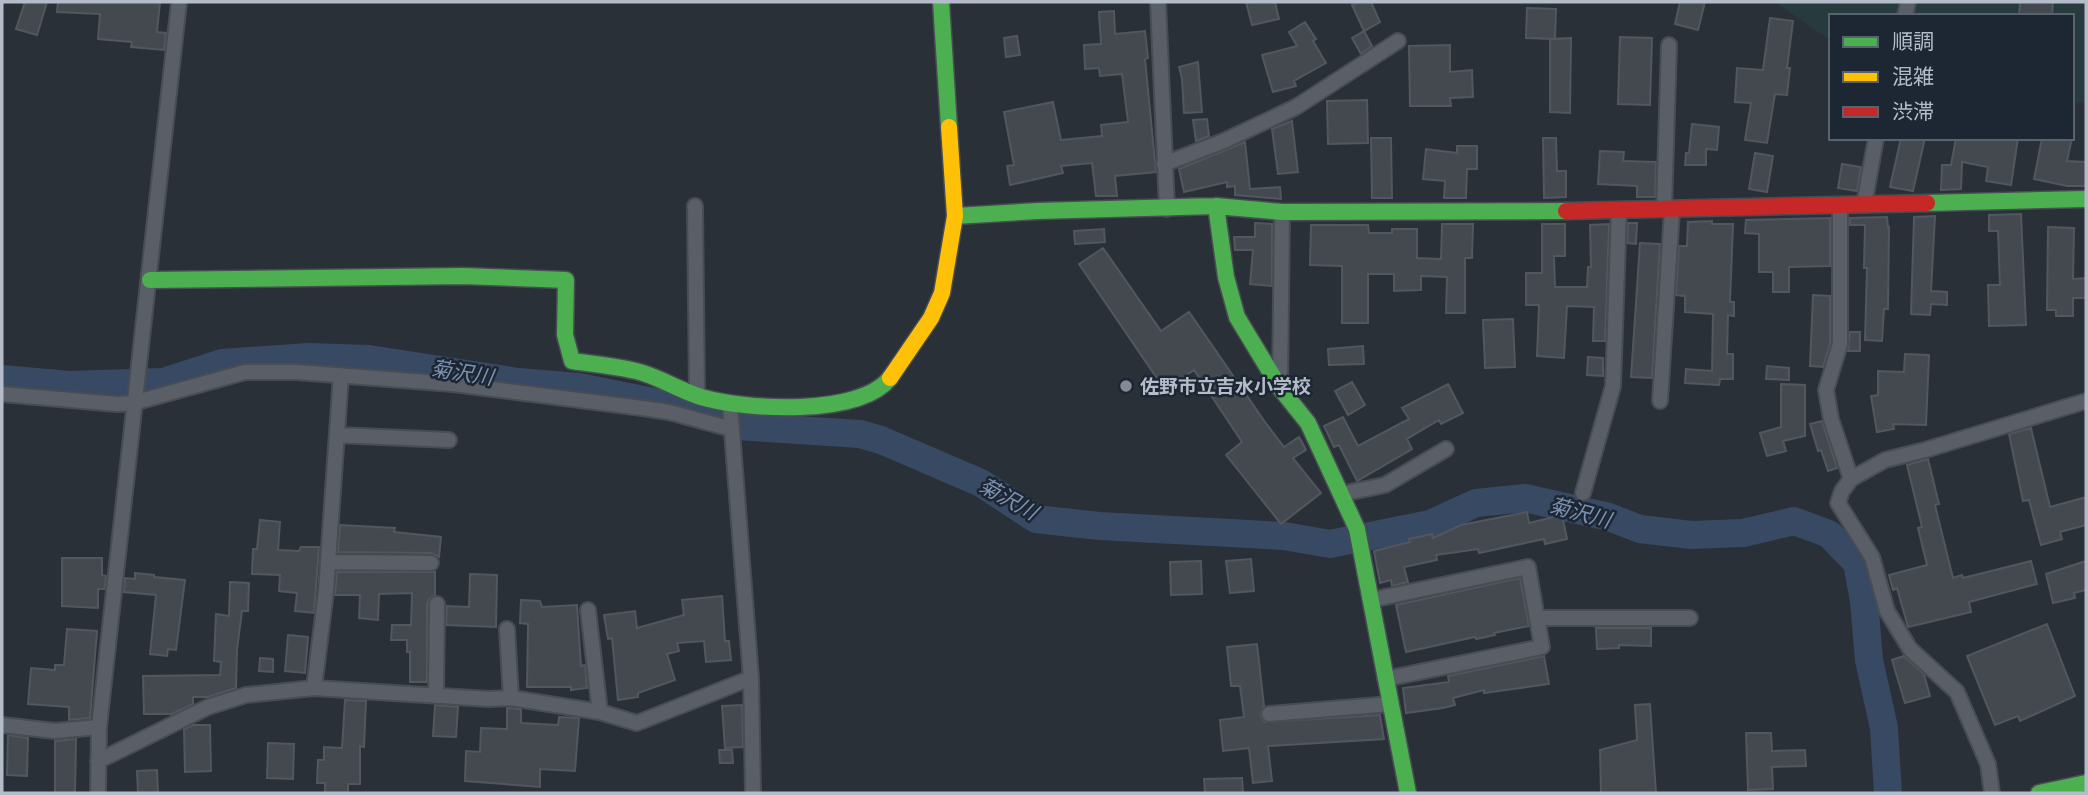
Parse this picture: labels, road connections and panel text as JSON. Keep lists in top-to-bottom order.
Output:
{
  "water": ["菊沢川"],
  "places": ["佐野市立吉水小学校"],
  "legend": ["順調", "混雑", "渋滞"]
}
